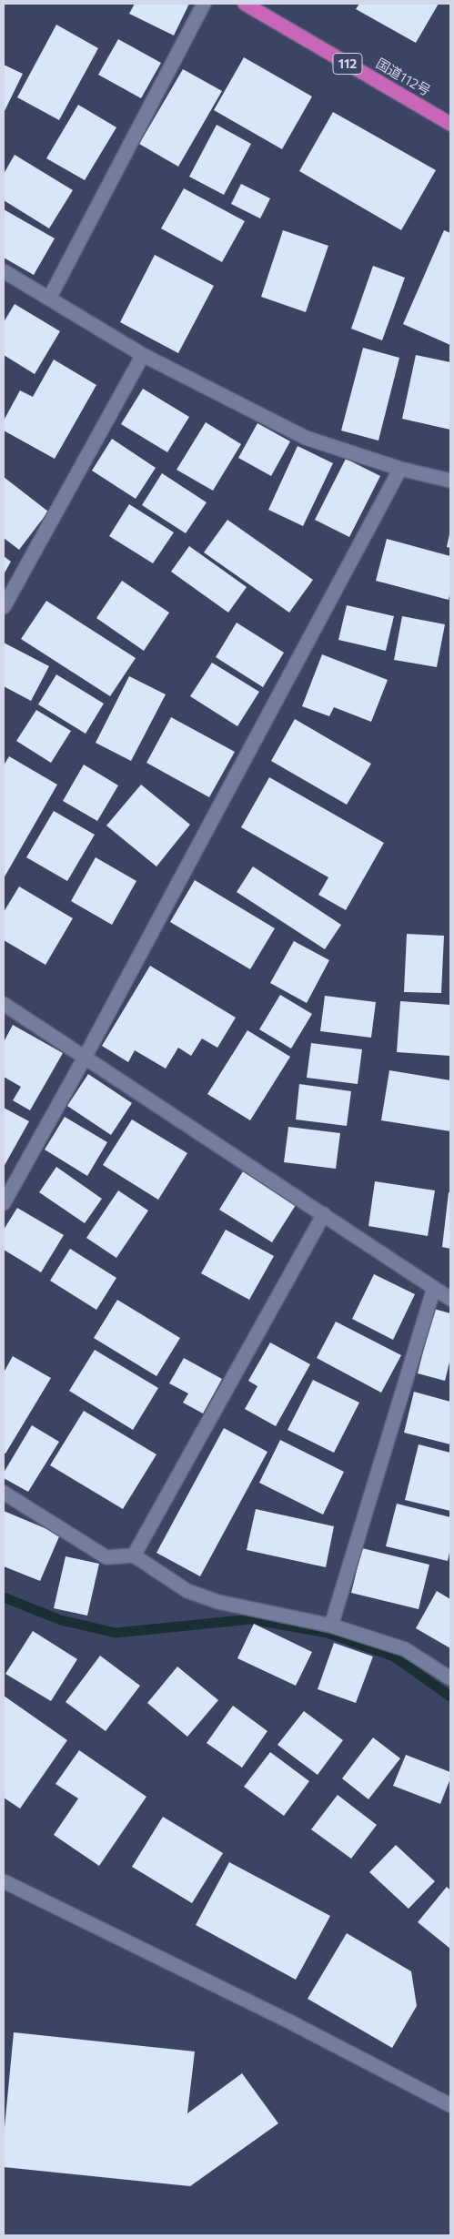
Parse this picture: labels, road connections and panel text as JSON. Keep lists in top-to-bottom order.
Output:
{
  "streets": {
    "highway": ["112", "国道112号"]
  }
}
